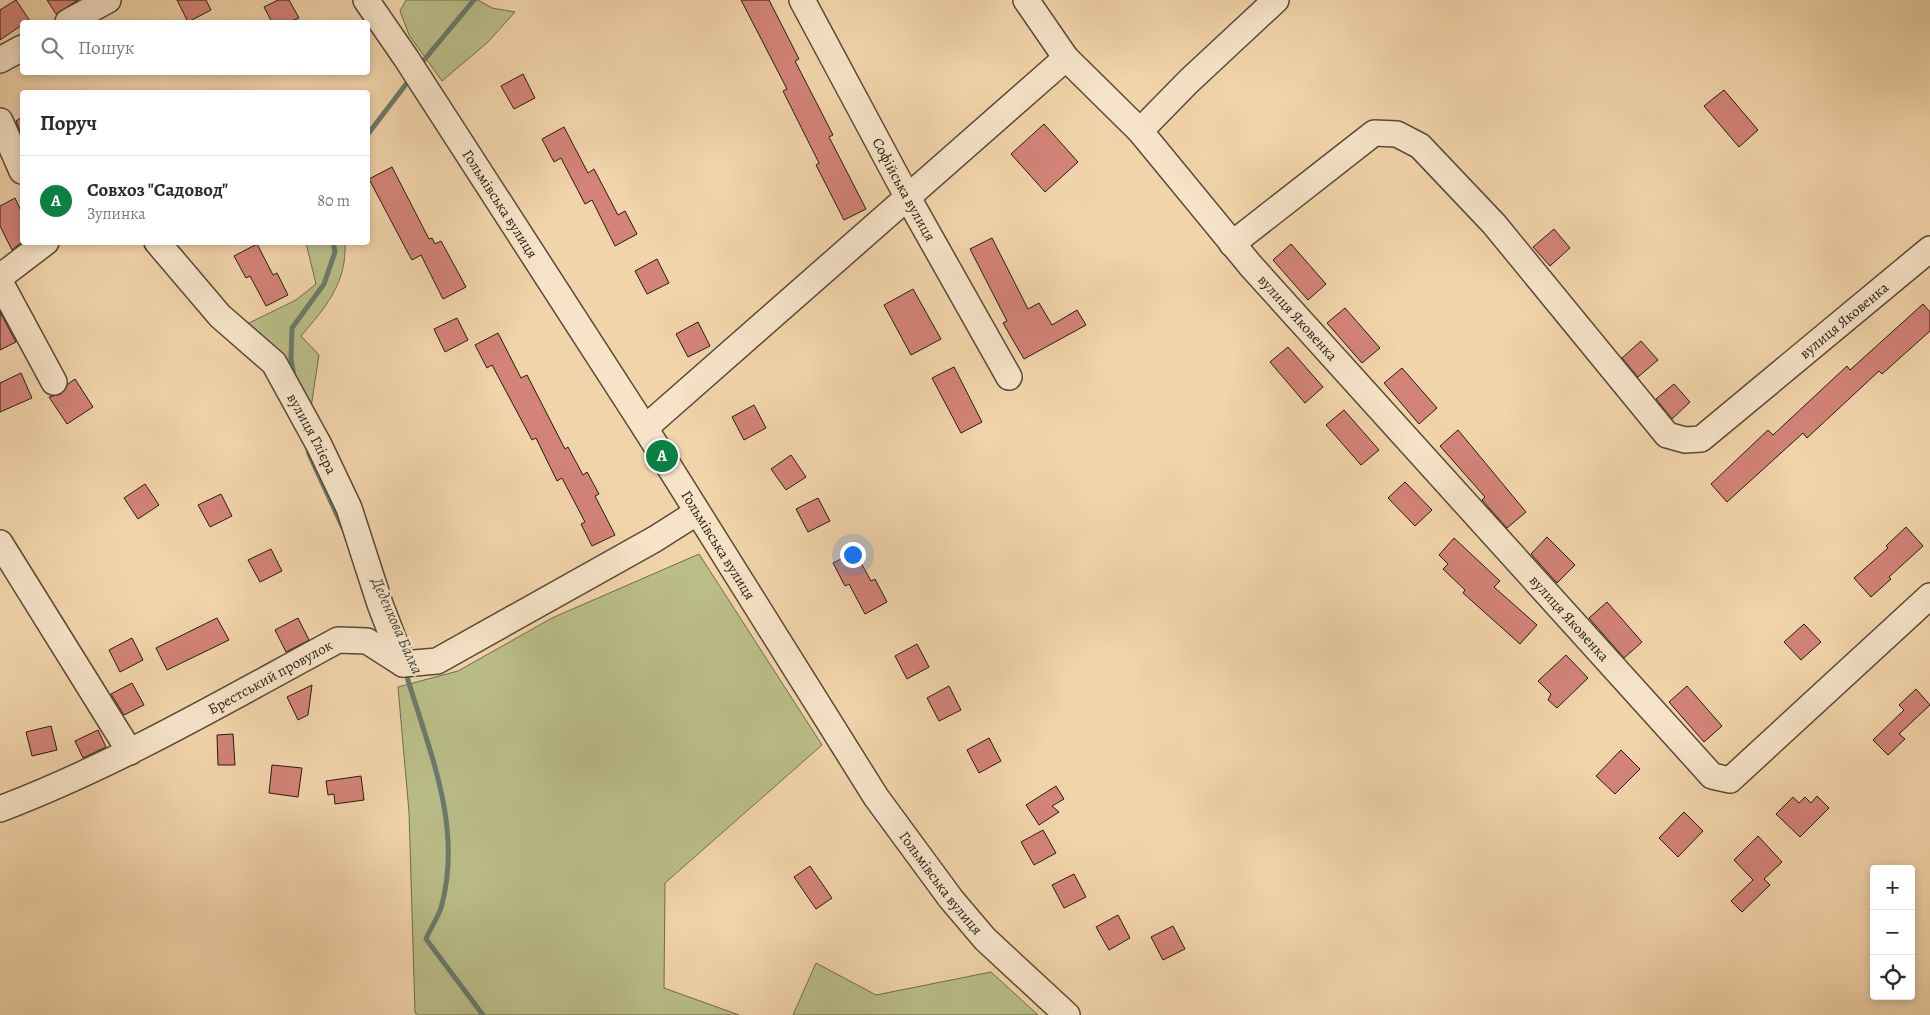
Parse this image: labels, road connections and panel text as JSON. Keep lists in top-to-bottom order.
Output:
{
  "streets": {
    "street": [
      "Софійська вулиця",
      "Гольмівська вулиця",
      "вулиця Яковенка",
      "вулиця Глієра",
      "Брестський провулок"
    ]
  },
  "crossings": [
    ["вулиця Глієра", "Брестський провулок"]
  ],
  "water": ["Деденкова Балка"],
  "page": {
    "search": "Пошук",
    "heading": "Поруч",
    "list": [
      {
        "mark": "A",
        "name": "Совхоз \"Садовод\"",
        "note": "Зупинка",
        "value": "80 m"
      }
    ],
    "pins": "A",
    "map_buttons": ["+", "−"]
  }
}
